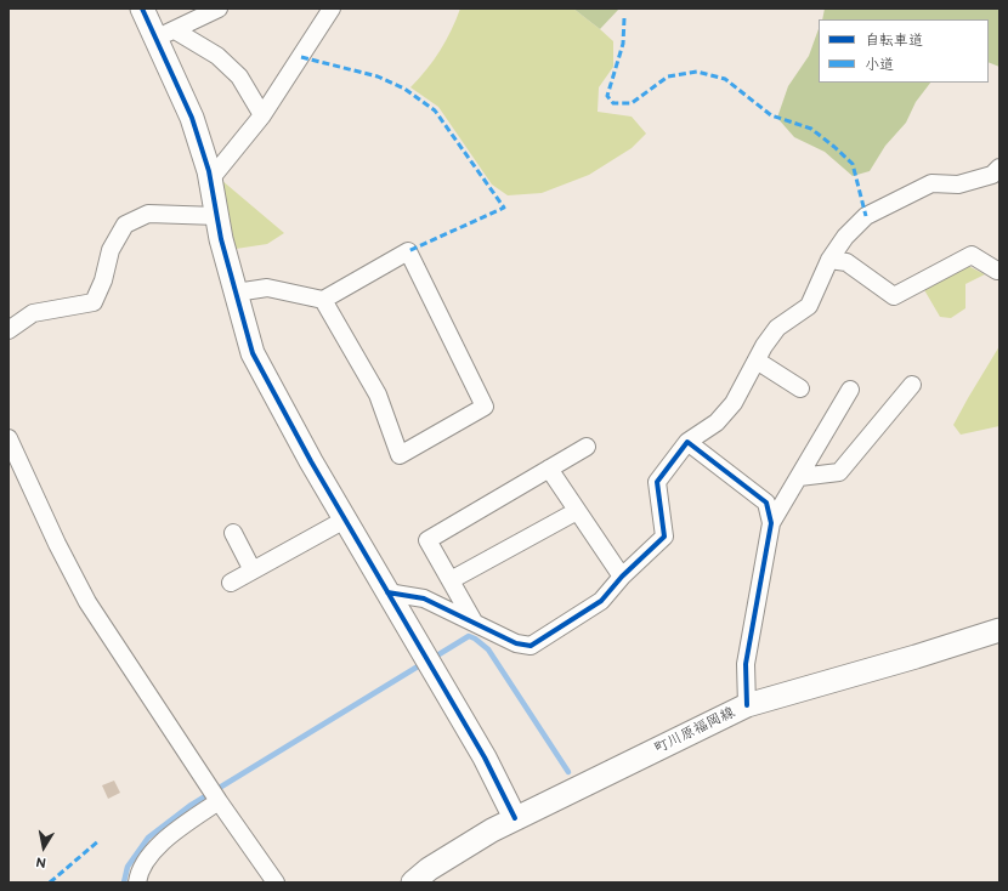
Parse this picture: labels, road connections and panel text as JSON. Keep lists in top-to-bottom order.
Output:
{
  "streets": {
    "street": ["町川原福岡線"]
  },
  "legend": ["自転車道", "小道"],
  "north": "bottom"
}
